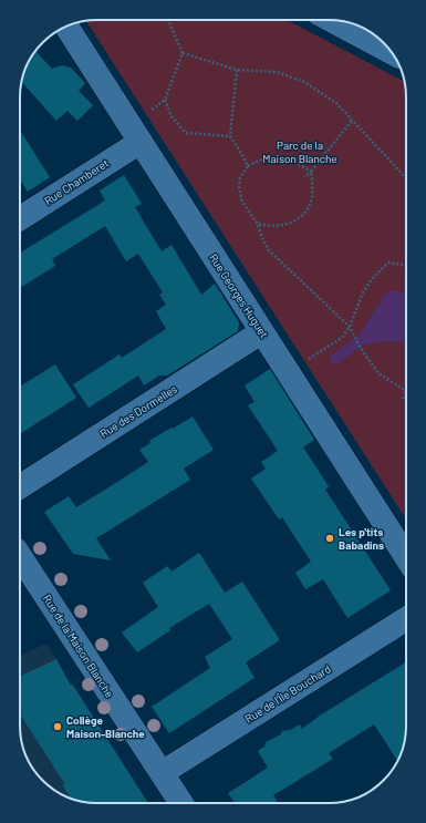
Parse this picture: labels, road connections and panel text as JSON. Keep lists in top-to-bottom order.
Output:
{
  "streets": {
    "street": [
      "Rue Chamberet",
      "Rue Georges Huguet",
      "Rue des Dormelles",
      "Rue de la Maison Blanche",
      "Rue de l'Île Bouchard"
    ]
  },
  "crossings": [
    ["Rue Chamberet", "Rue Georges Huguet"],
    ["Rue Georges Huguet", "Rue des Dormelles"],
    ["Rue de la Maison Blanche", "Rue de l'Île Bouchard"]
  ],
  "parks": ["Parc de la Maison Blanche"],
  "places": ["Les p'tits Babadins", "Collège Maison-Blanche"]
}
